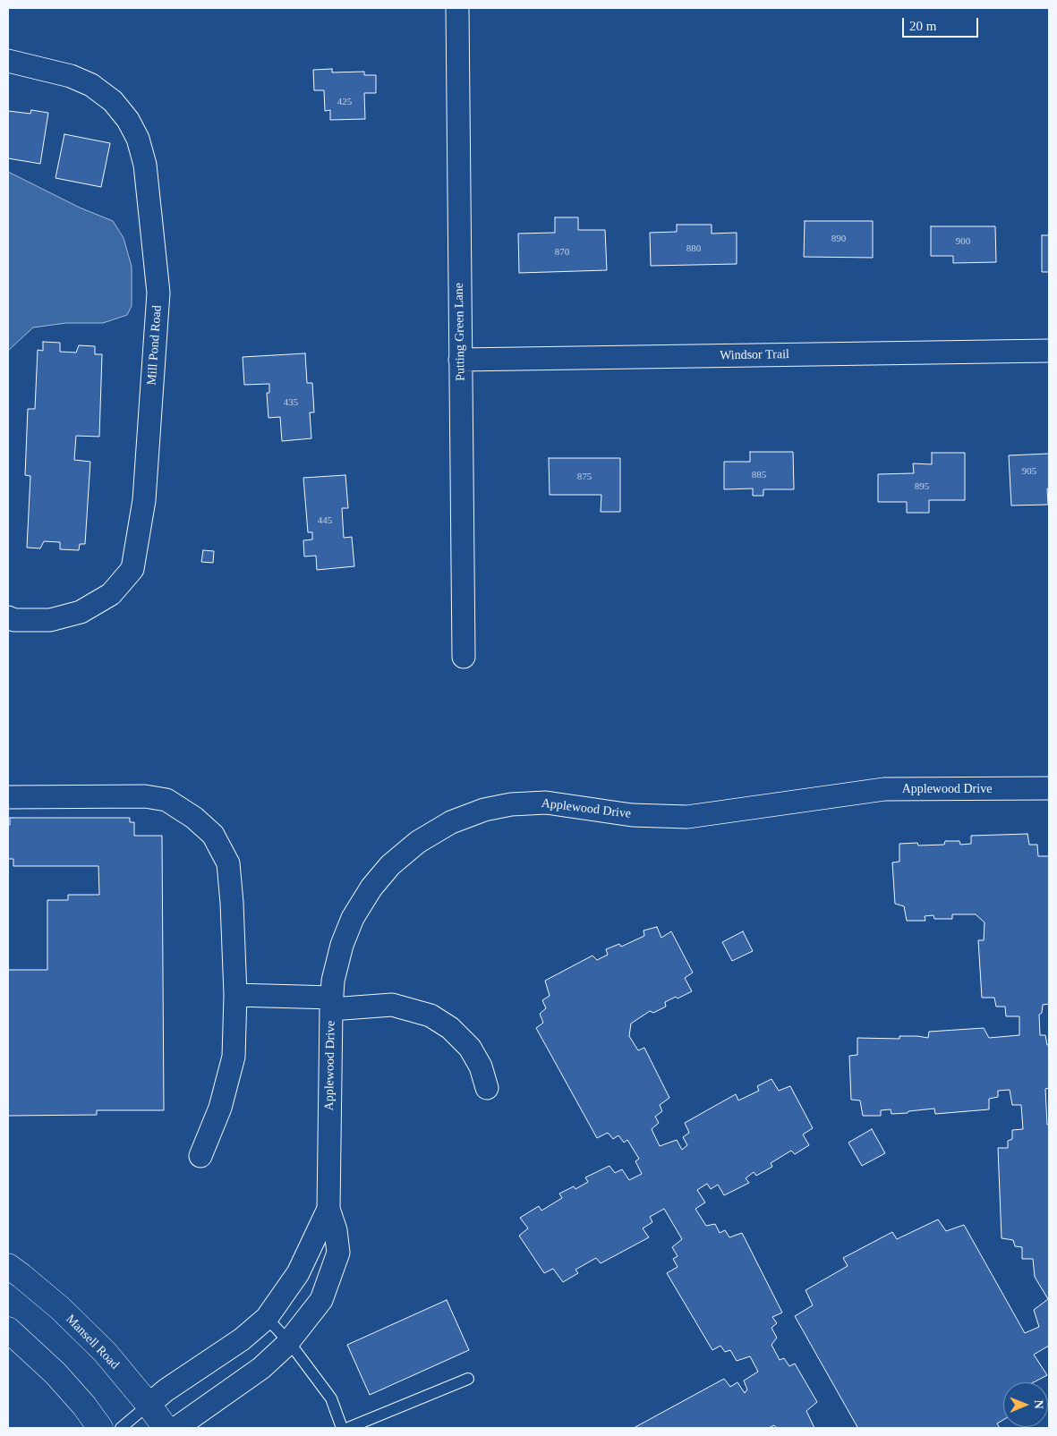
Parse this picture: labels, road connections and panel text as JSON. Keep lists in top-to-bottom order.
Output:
{
  "streets": {
    "main road": ["Mansell Road"],
    "street": [
      "Putting Green Lane",
      "Mill Pond Road",
      "Windsor Trail",
      "Applewood Drive"
    ]
  },
  "crossings": [
    ["Putting Green Lane", "Windsor Trail"],
    ["Applewood Drive", "Mansell Road"]
  ],
  "house_numbers": [
    "425",
    "890",
    "900",
    "880",
    "870",
    "435",
    "905",
    "885",
    "875",
    "895",
    "445"
  ],
  "scale_bar": "20 m",
  "north": "right"
}
